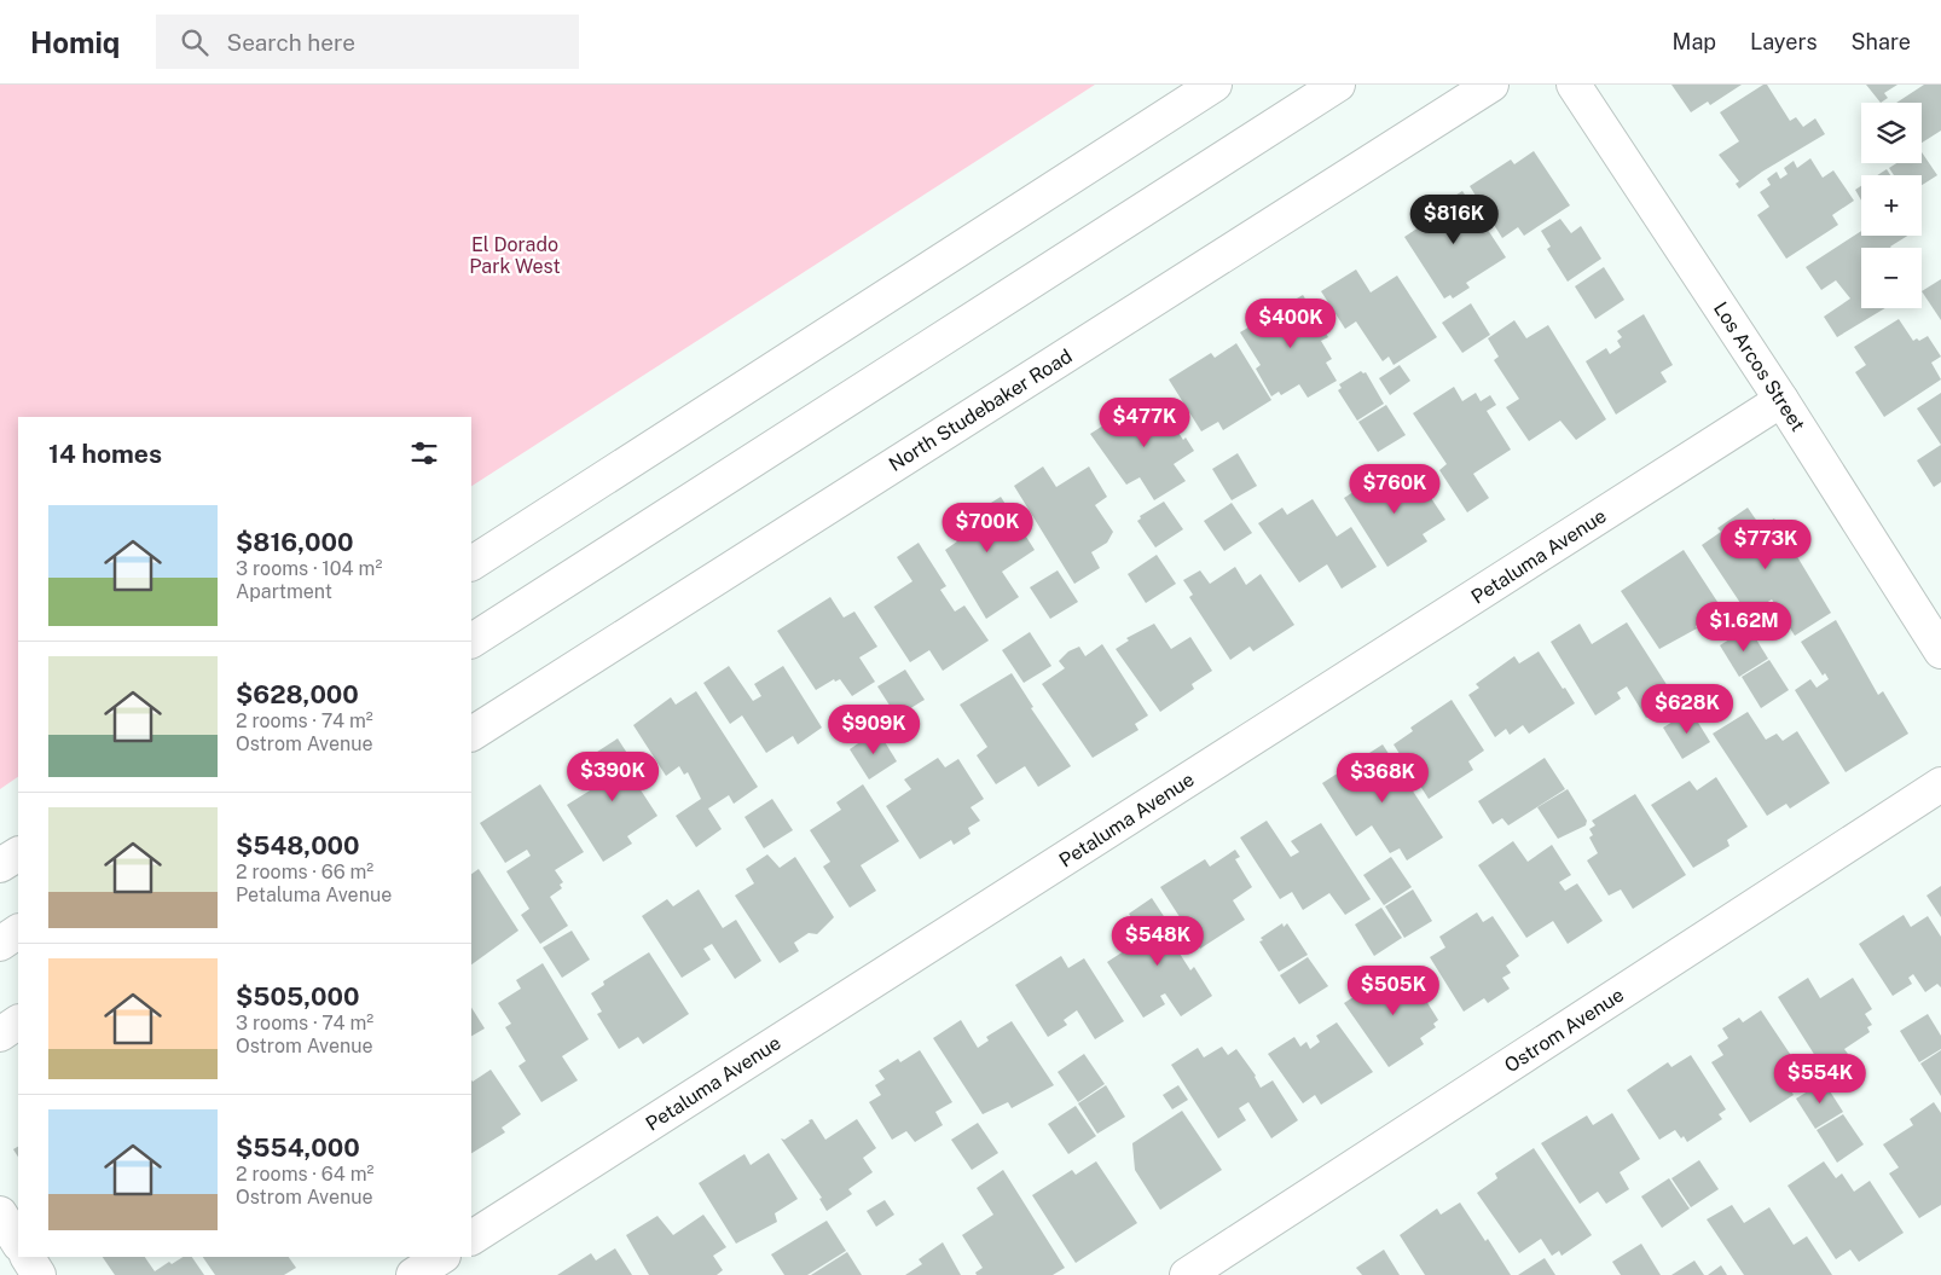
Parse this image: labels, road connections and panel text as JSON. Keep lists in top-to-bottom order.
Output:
{
  "streets": {
    "street": [
      "Los Arcos Street",
      "North Studebaker Road",
      "Petaluma Avenue",
      "Ostrom Avenue"
    ]
  },
  "crossings": [
    ["Los Arcos Street", "Petaluma Avenue"]
  ],
  "parks": ["El Dorado Park West"],
  "page": {
    "header": "Homiq",
    "search": "Search here",
    "nav": ["Map", "Layers", "Share"],
    "map_buttons": ["+", "−"],
    "price": [
      "$816K",
      "$400K",
      "$477K",
      "$760K",
      "$700K",
      "$773K",
      "$1.62M",
      "$628K",
      "$909K",
      "$390K",
      "$368K",
      "$548K",
      "$505K",
      "$554K"
    ],
    "heading": "14 homes",
    "list": [
      {
        "name": "$816,000",
        "note": "3 rooms · 104 m² · Apartment"
      },
      {
        "name": "$628,000",
        "note": "2 rooms · 74 m² · Ostrom Avenue"
      },
      {
        "name": "$548,000",
        "note": "2 rooms · 66 m² · Petaluma Avenue"
      },
      {
        "name": "$505,000",
        "note": "3 rooms · 74 m² · Ostrom Avenue"
      },
      {
        "name": "$554,000",
        "note": "2 rooms · 64 m² · Ostrom Avenue"
      }
    ]
  }
}
